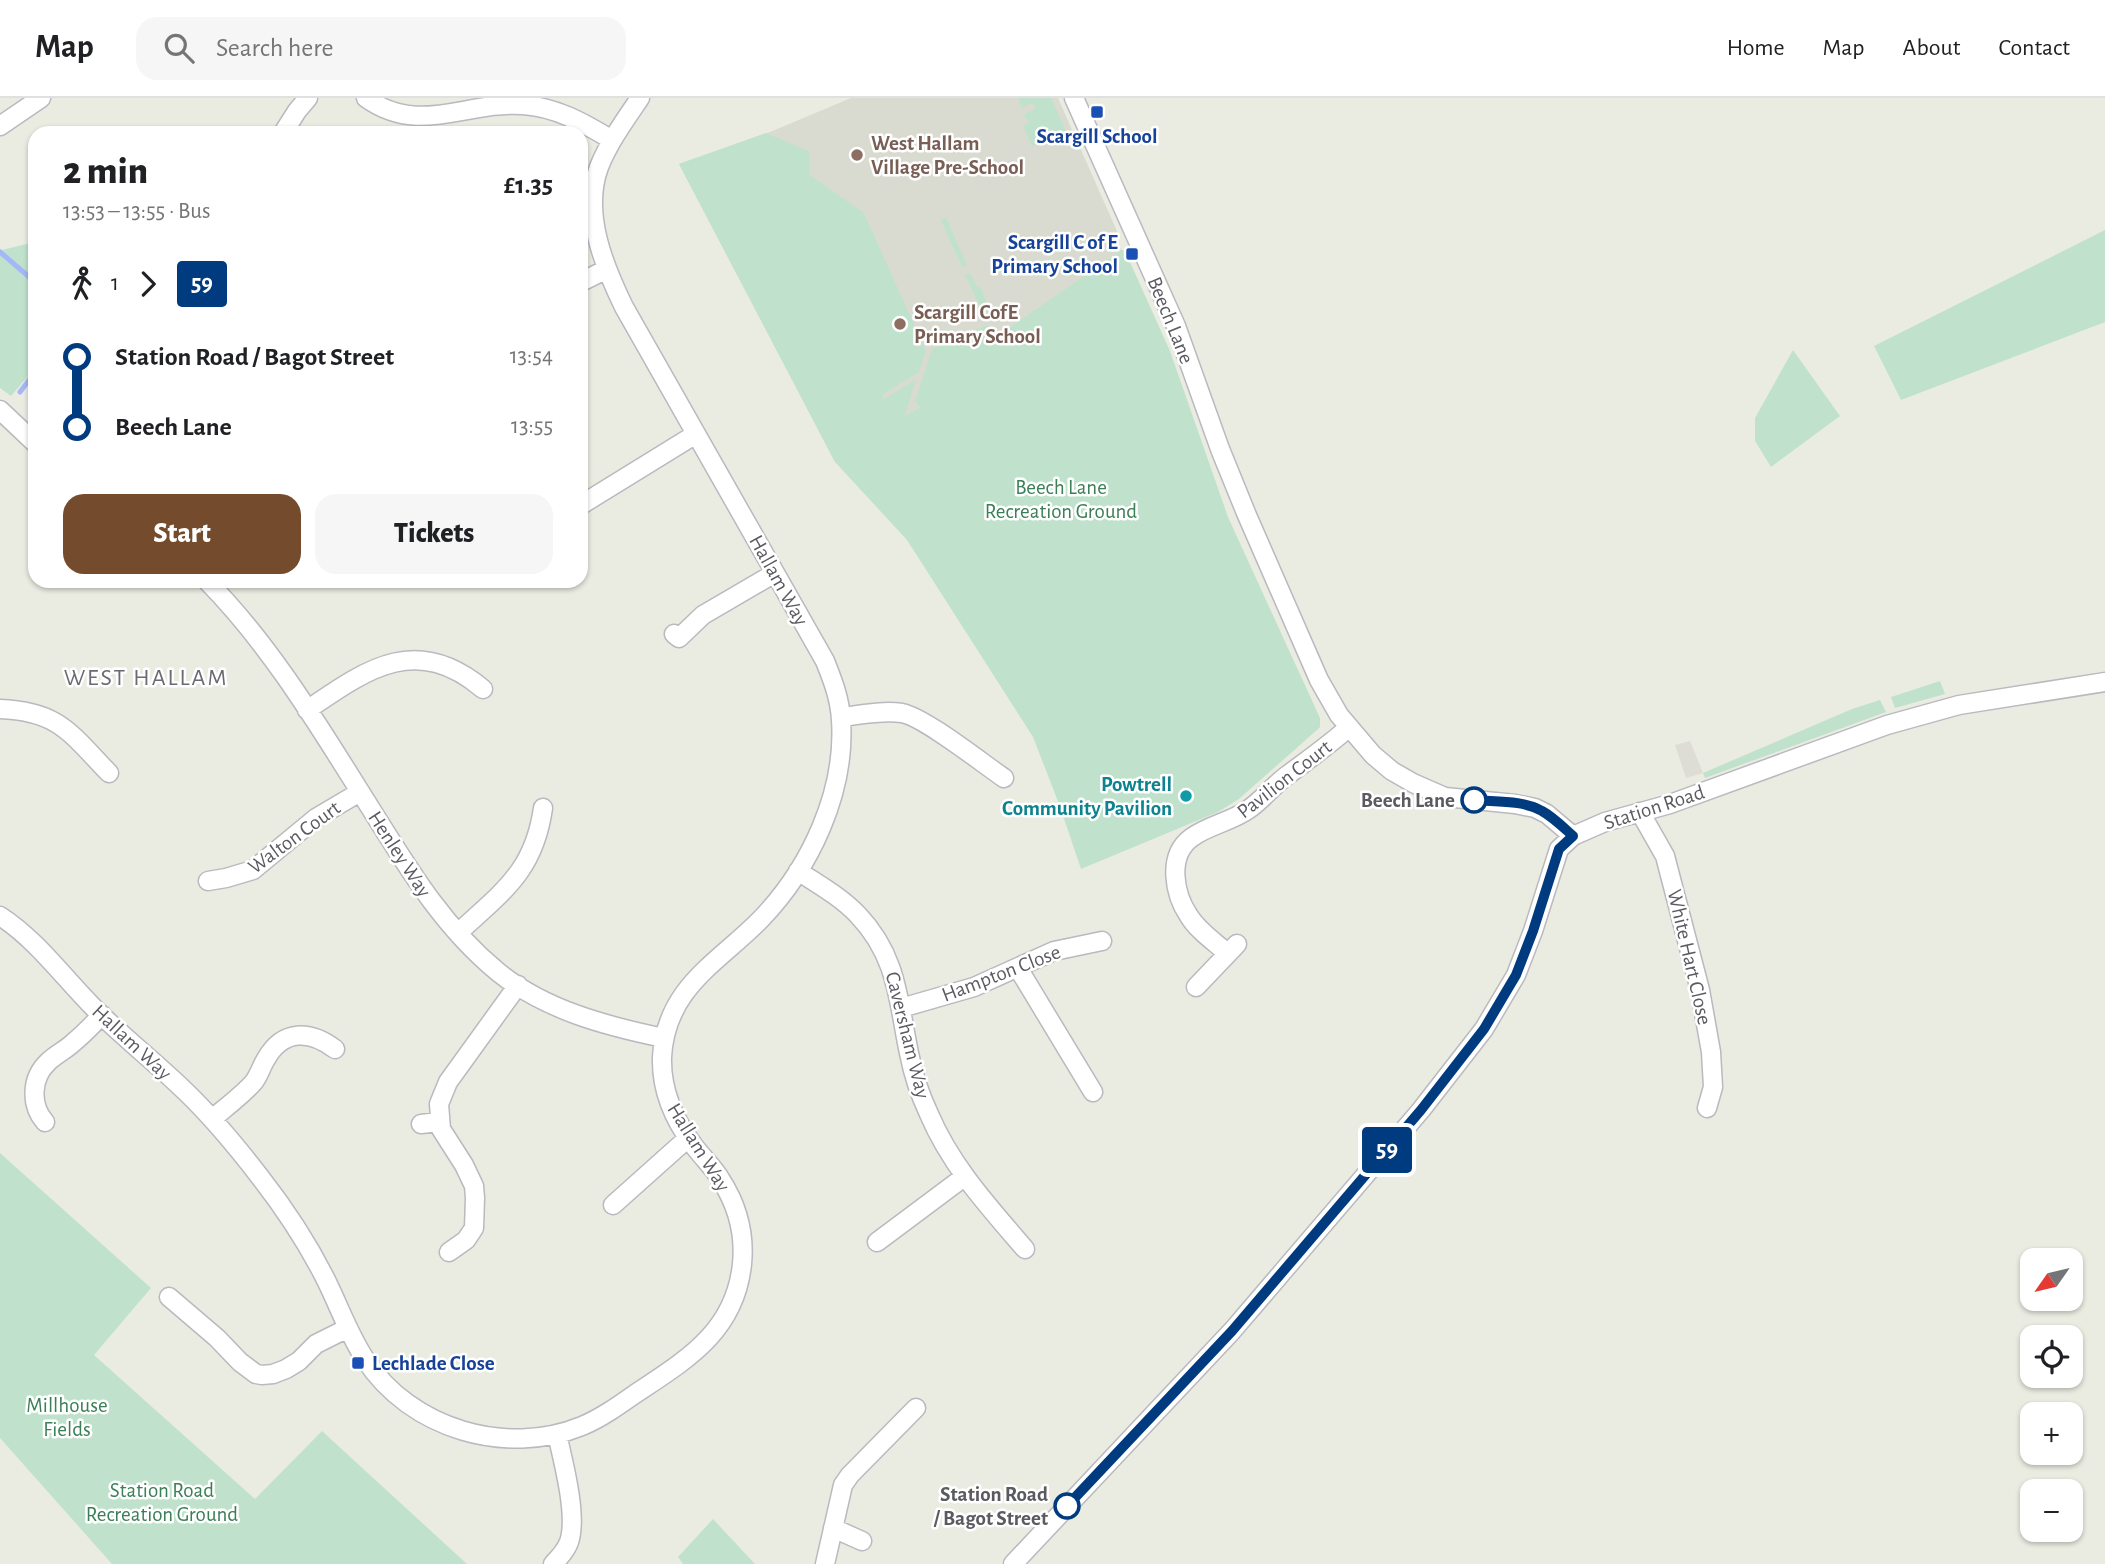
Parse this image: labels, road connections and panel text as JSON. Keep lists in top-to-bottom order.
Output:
{
  "streets": {
    "street": [
      "Beech Lane",
      "Hallam Way",
      "Pavilion Court",
      "Station Road",
      "Walton Court",
      "Henley Way",
      "White Hart Close",
      "Hampton Close",
      "Caversham Way"
    ]
  },
  "crossings": [
    ["Beech Lane", "Pavilion Court"],
    ["Beech Lane", "Station Road"],
    ["Hallam Way", "Henley Way"],
    ["Hallam Way", "Caversham Way"],
    ["Station Road", "White Hart Close"],
    ["Walton Court", "Henley Way"],
    ["Hampton Close", "Caversham Way"]
  ],
  "districts": ["WEST HALLAM"],
  "parks": ["Beech Lane Recreation Ground", "Millhouse Fields", "Station Road Recreation Ground"],
  "places": {
    "transit": ["Scargill School", "Scargill C of E Primary School", "Lechlade Close"],
    "other": [
      "West Hallam Village Pre-School",
      "Scargill CofE Primary School",
      "Powtrell Community Pavilion",
      "Beech Lane",
      "Station Road / Bagot Street"
    ]
  },
  "lines": ["bus line 59"],
  "north": "bottom left",
  "page": {
    "header": "Map",
    "search": "Search here",
    "nav": [
      "Home",
      "Map",
      "About",
      "Contact"
    ],
    "on_map": "59",
    "heading": ["2 min", "13:53 – 13:55 · Bus", "£1.35"],
    "legs": ["1", "59"],
    "list": [
      {
        "name": "Station Road / Bagot Street",
        "value": "13:54"
      },
      {
        "name": "Beech Lane",
        "value": "13:55"
      }
    ],
    "buttons": ["Start", "Tickets"],
    "map_buttons": ["+", "−"]
  }
}
